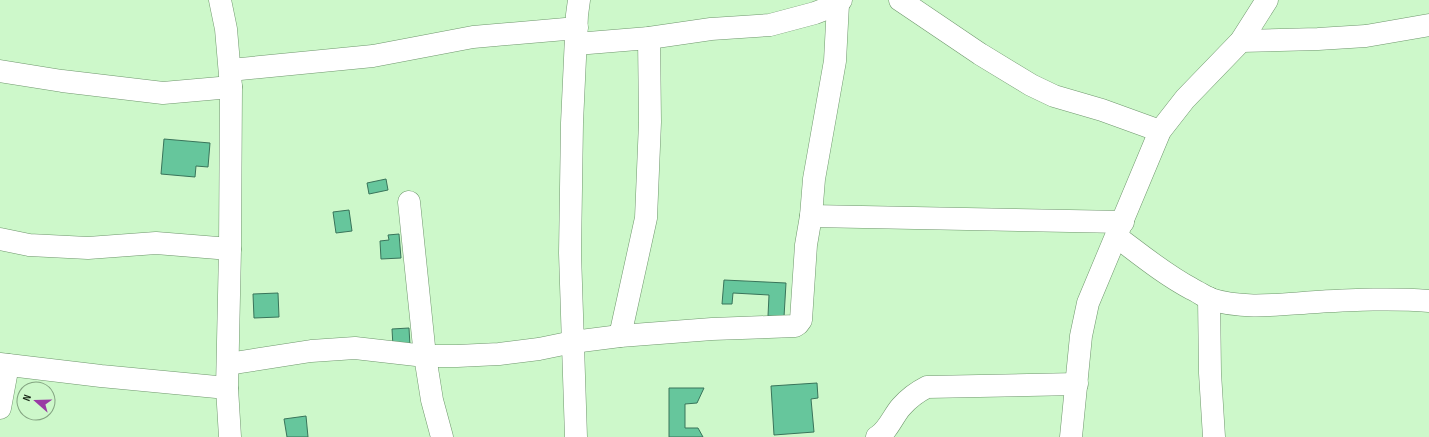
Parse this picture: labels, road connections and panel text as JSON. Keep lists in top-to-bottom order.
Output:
{
  "north": "left"
}
